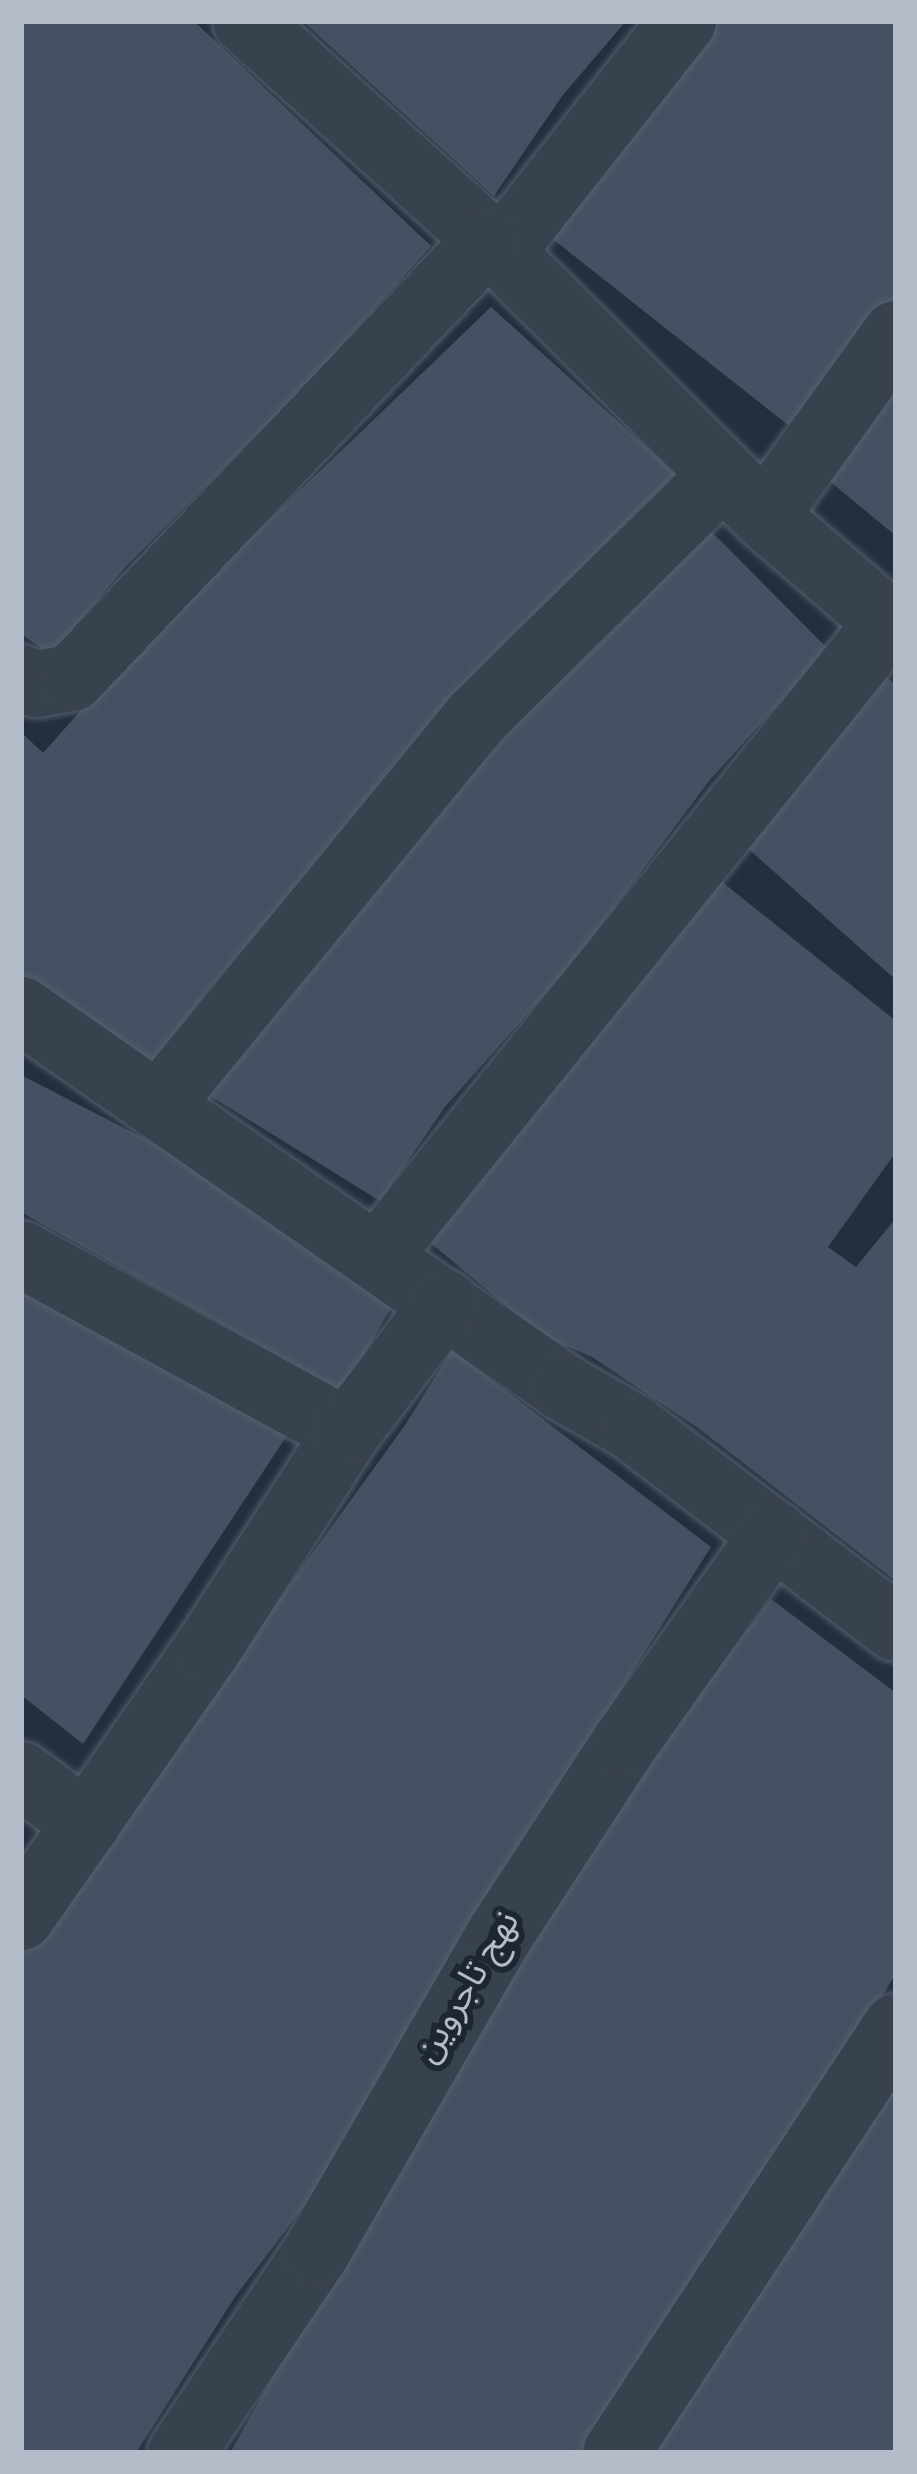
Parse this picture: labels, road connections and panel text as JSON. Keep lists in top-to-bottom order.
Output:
{
  "streets": {
    "street": ["نهج تاجروين"]
  }
}
